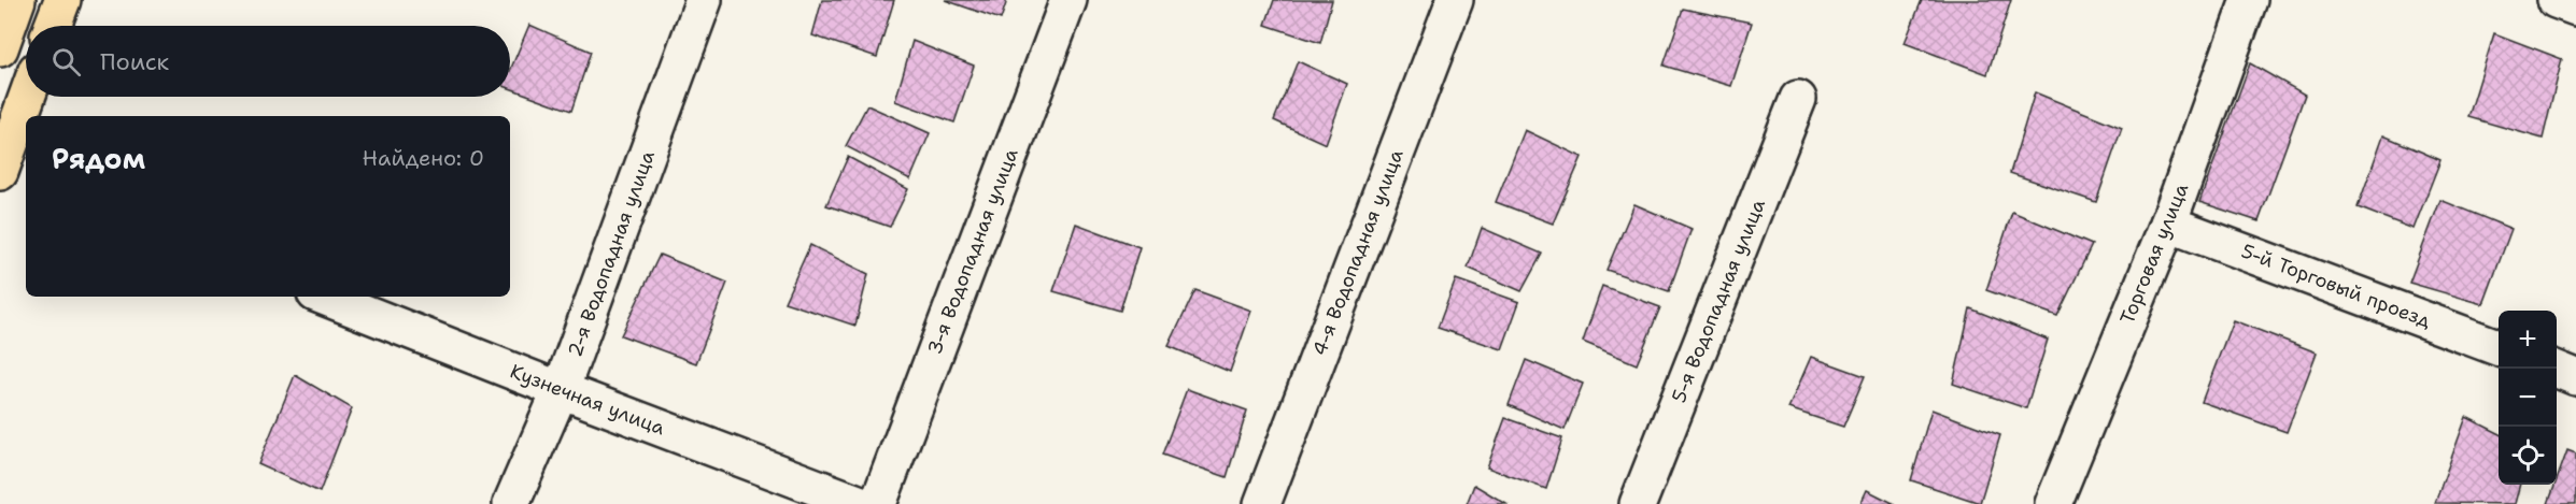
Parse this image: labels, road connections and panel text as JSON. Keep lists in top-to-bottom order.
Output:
{
  "streets": {
    "street": [
      "3-я Водопадная улица",
      "4-я Водопадная улица",
      "2-я Водопадная улица",
      "Торговая улица",
      "5-й Торговый проезд",
      "5-я Водопадная улица",
      "Кузнечная улица"
    ]
  },
  "crossings": [
    ["2-я Водопадная улица", "Кузнечная улица"],
    ["Торговая улица", "5-й Торговый проезд"]
  ],
  "page": {
    "search": "Поиск",
    "heading": ["Рядом", "Найдено: 0"],
    "map_buttons": ["+", "−"]
  }
}
